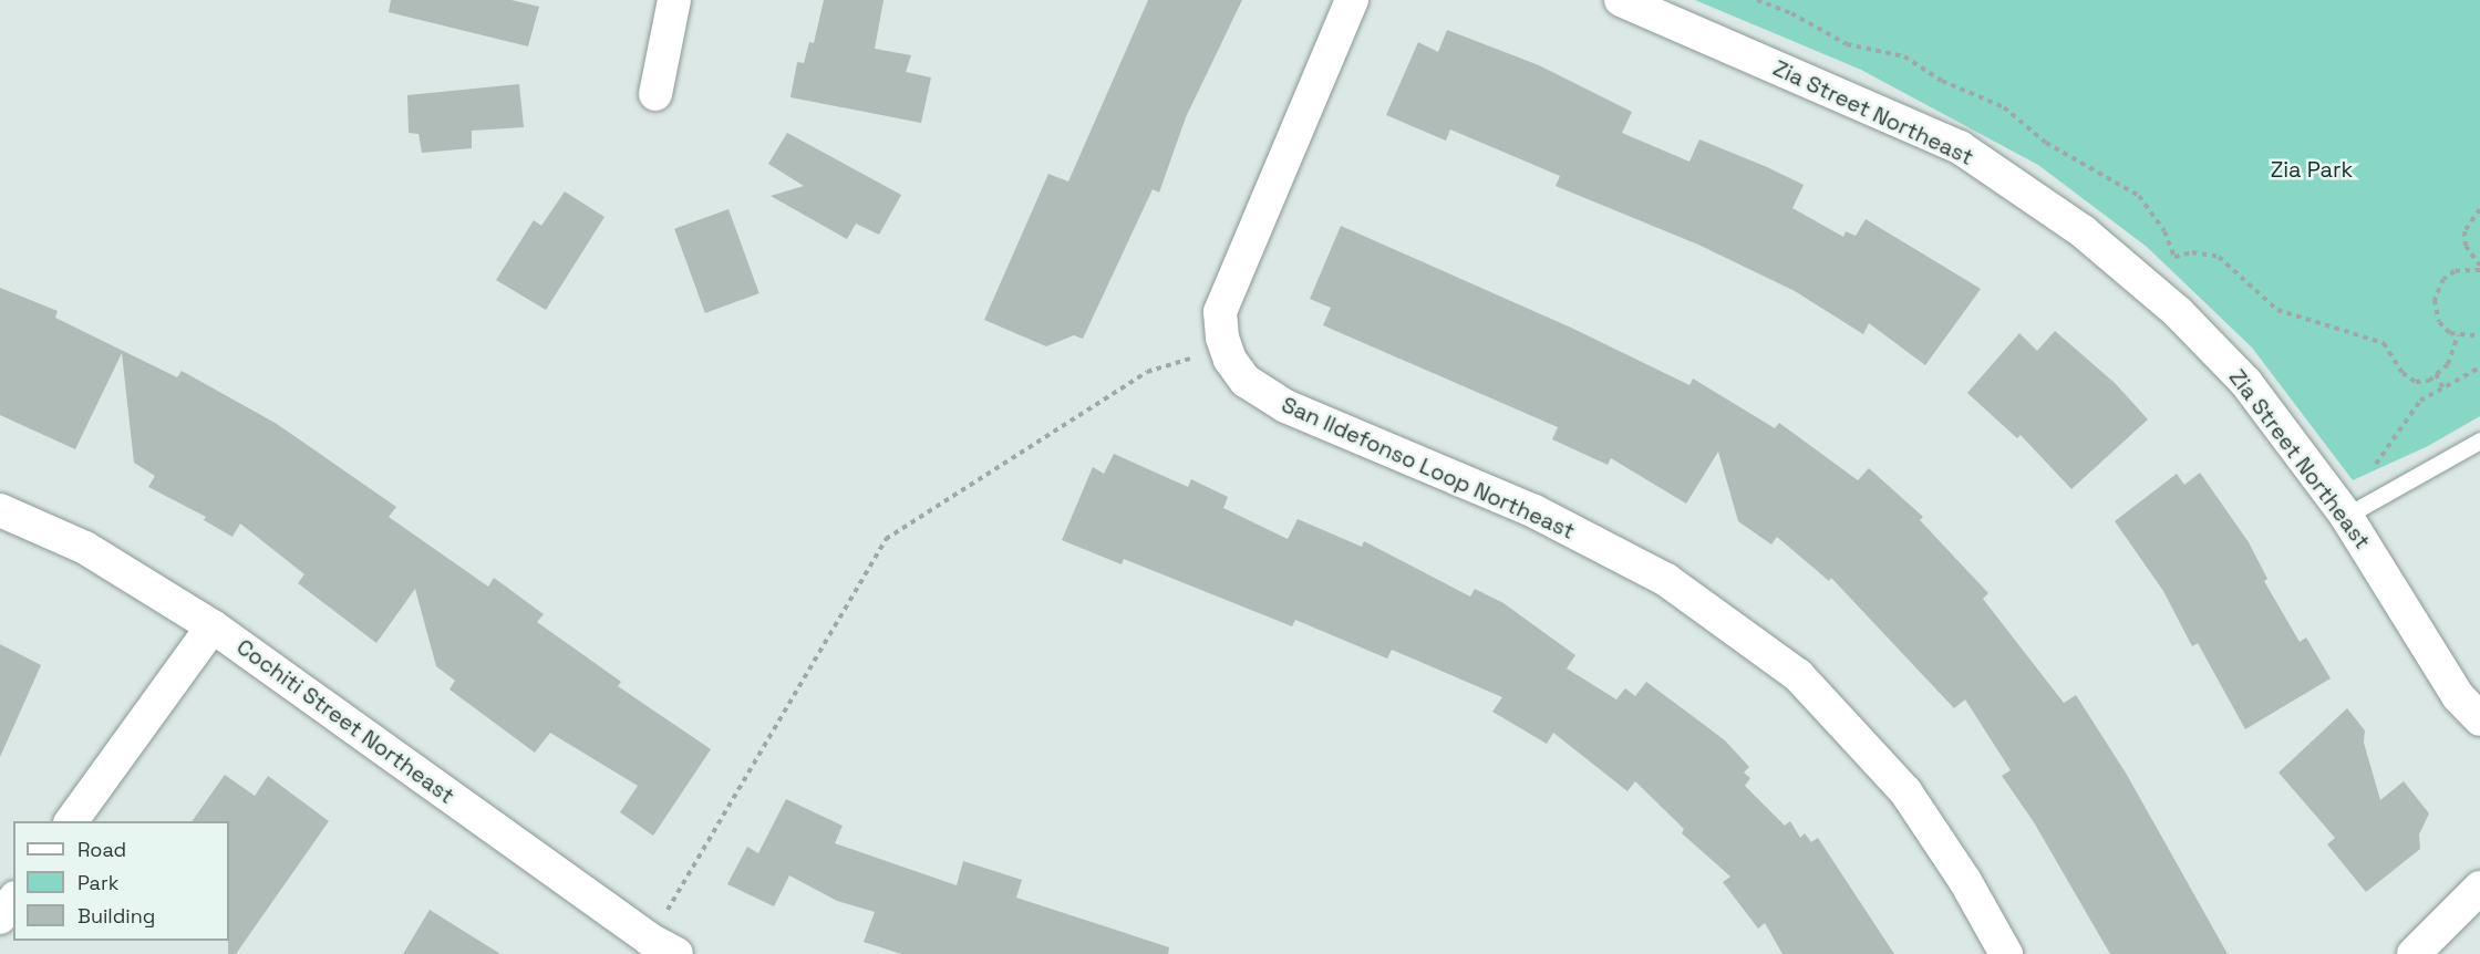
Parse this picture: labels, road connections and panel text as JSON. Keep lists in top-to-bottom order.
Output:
{
  "streets": {
    "street": ["Zia Street Northeast", "San Ildefonso Loop Northeast", "Cochiti Street Northeast"]
  },
  "parks": ["Zia Park"],
  "legend": ["Road", "Park", "Building"]
}
